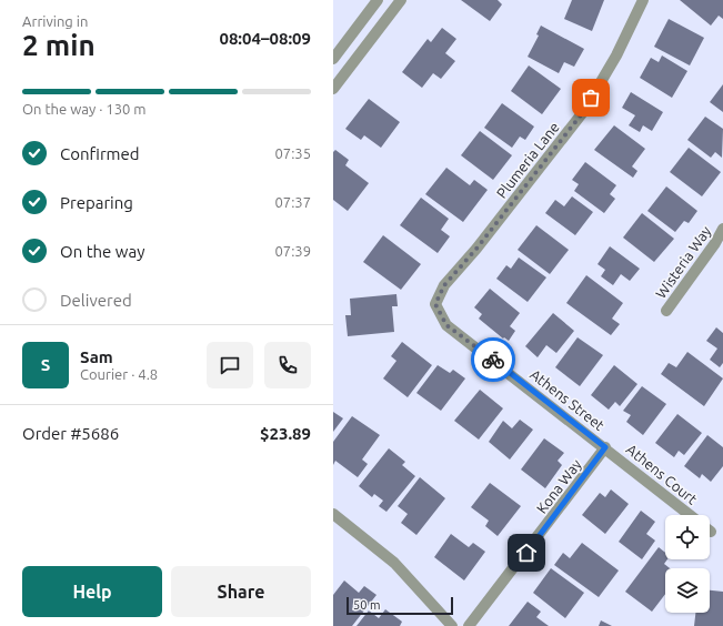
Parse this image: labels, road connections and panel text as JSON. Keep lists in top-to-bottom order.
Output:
{
  "streets": {
    "street": [
      "Plumeria Lane",
      "Wisteria Way",
      "Athens Street",
      "Athens Court",
      "Kona Way"
    ]
  },
  "crossings": [
    ["Plumeria Lane", "Athens Street"],
    ["Athens Street", "Athens Court"],
    ["Athens Street", "Kona Way"],
    ["Athens Court", "Kona Way"]
  ],
  "scale_bar": "50 m",
  "page": {
    "heading": ["2 min", "Arriving in", "08:04–08:09"],
    "panel": [
      "Sam",
      "Courier · 4.8",
      "Order #5686",
      "$23.89"
    ],
    "bar": "On the way · 130 m",
    "list": [
      ["Confirmed", "07:35"],
      ["Preparing", "07:37"],
      ["On the way", "07:39"],
      "Delivered"
    ],
    "round": "S",
    "buttons": ["Help", "Share"],
    "scale": "50 m"
  }
}
